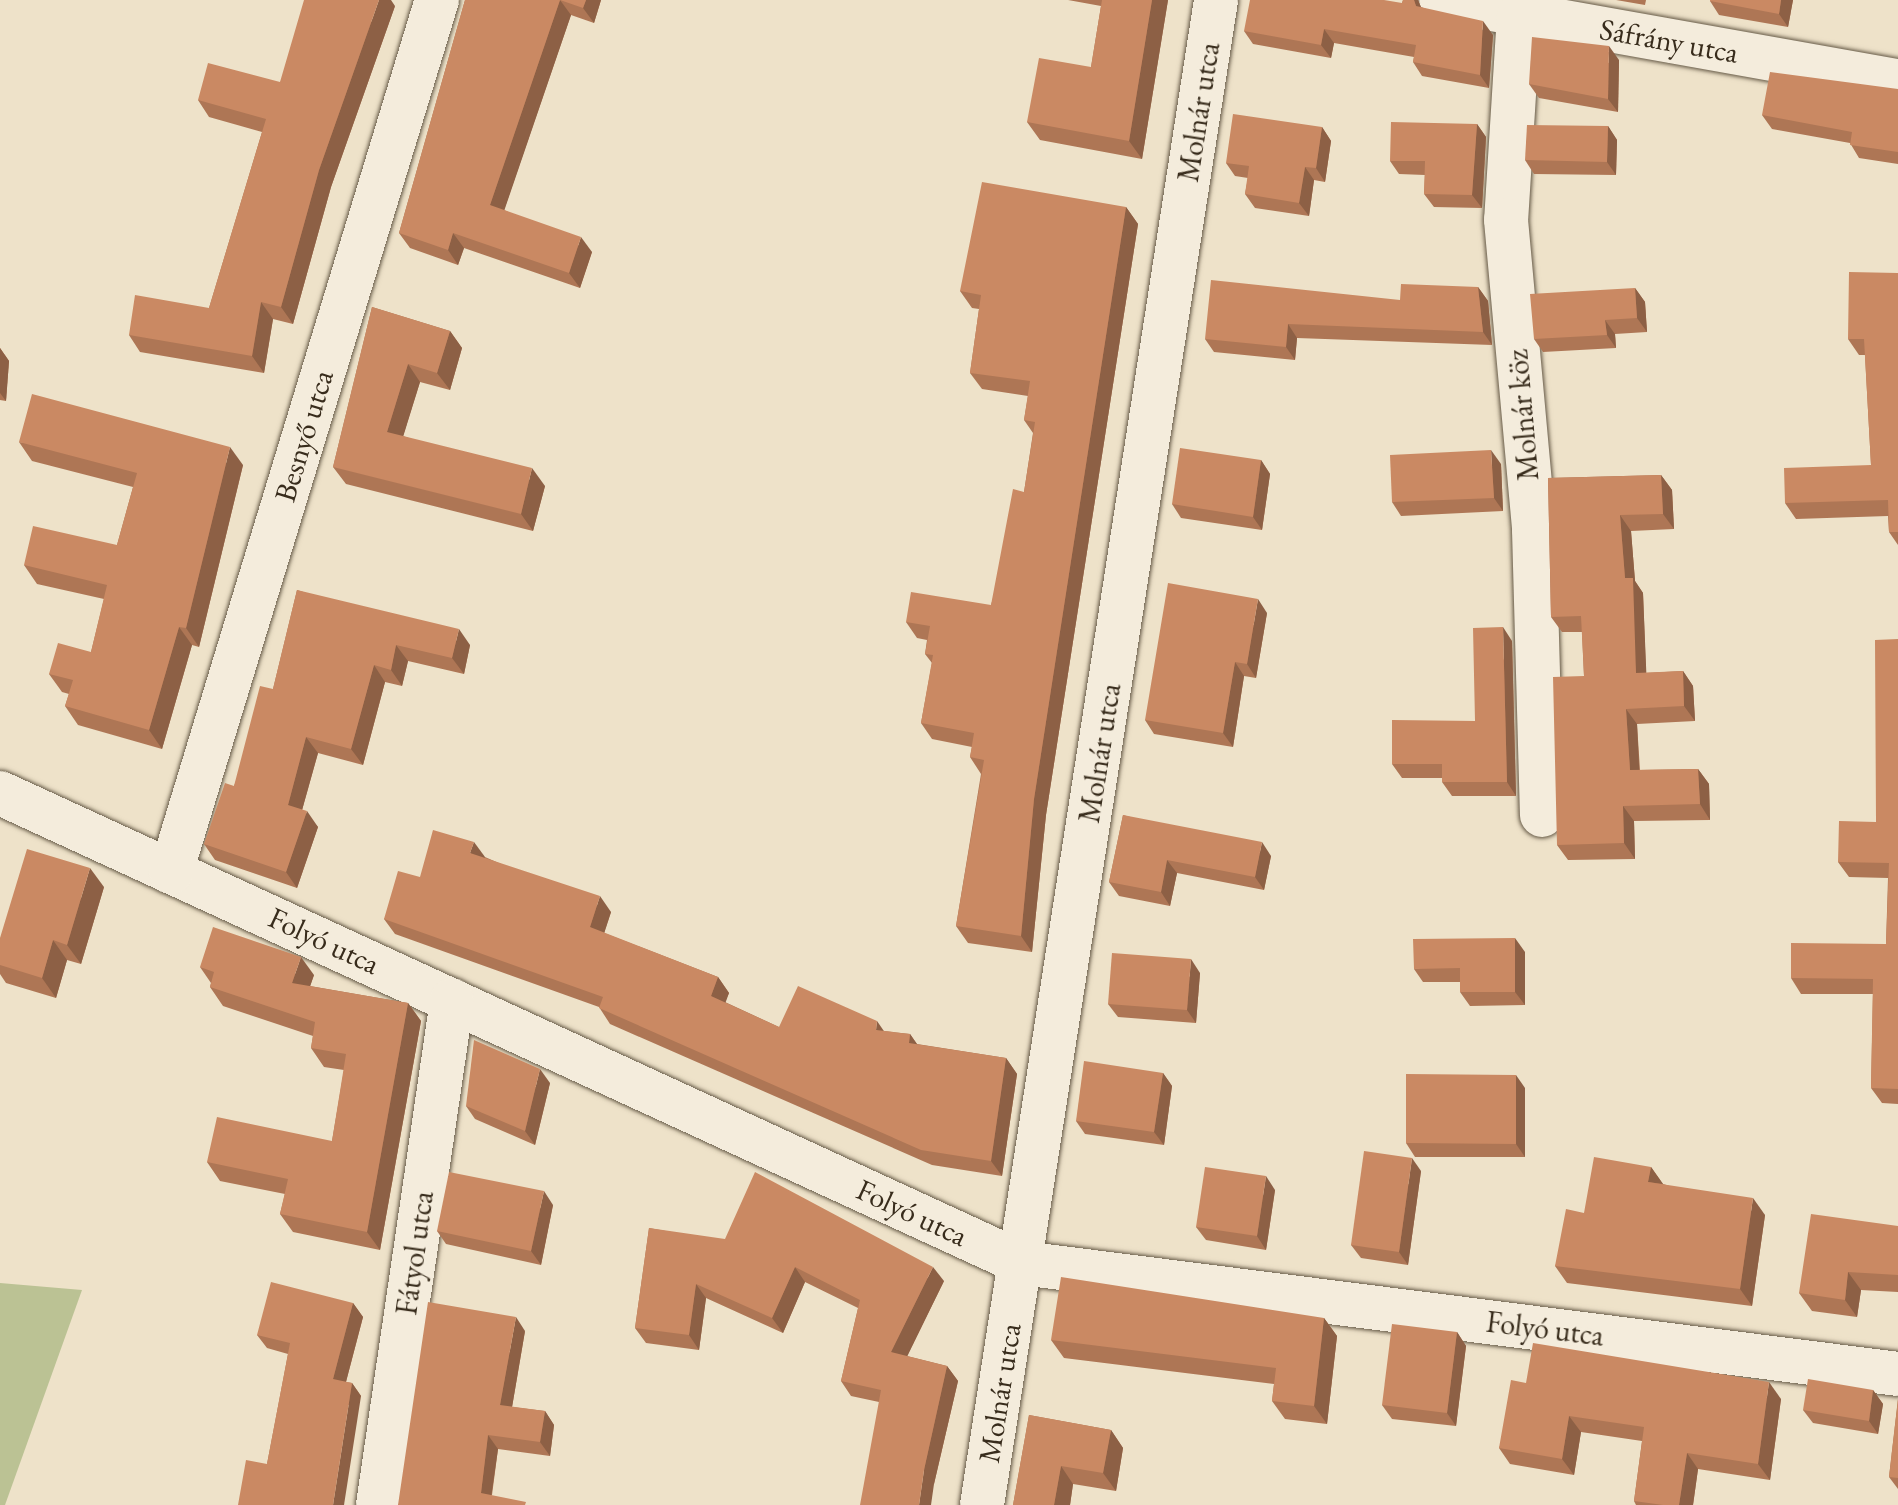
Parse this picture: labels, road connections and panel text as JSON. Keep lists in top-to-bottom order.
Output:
{
  "streets": {
    "street": [
      "Sáfrány utca",
      "Molnár utca",
      "Molnár köz",
      "Besnyő utca",
      "Folyó utca",
      "Fátyol utca"
    ]
  },
  "crossings": [
    ["Sáfrány utca", "Molnár köz"],
    ["Molnár utca", "Folyó utca"],
    ["Besnyő utca", "Folyó utca"],
    ["Folyó utca", "Fátyol utca"]
  ]
}
